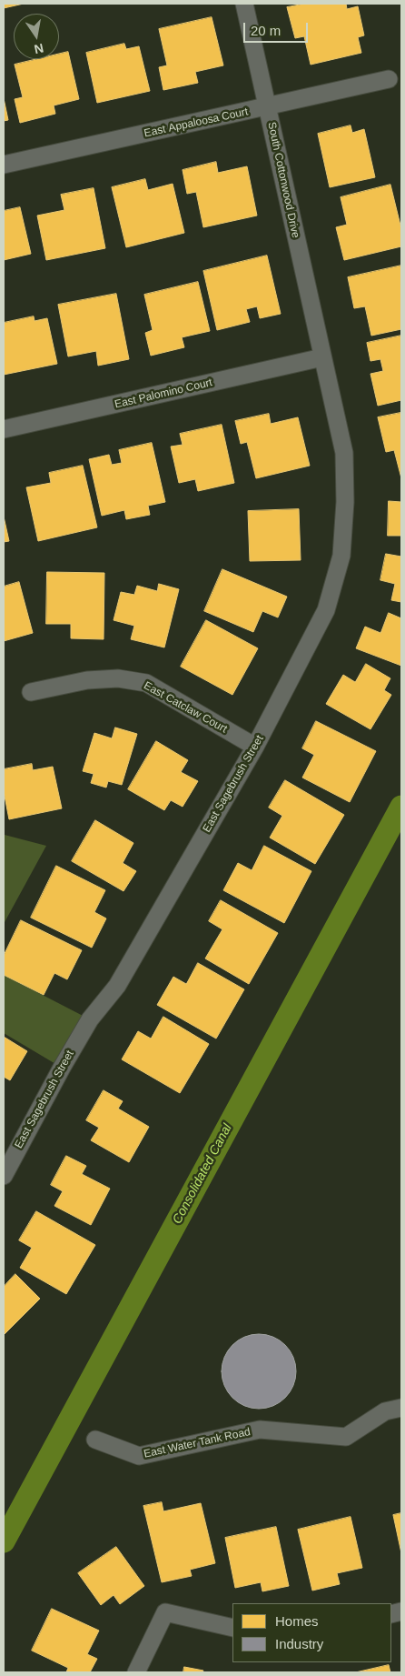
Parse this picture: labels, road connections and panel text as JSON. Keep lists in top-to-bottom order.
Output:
{
  "streets": {
    "street": [
      "East Appaloosa Court",
      "South Cottonwood Drive",
      "East Palomino Court",
      "East Catclaw Court",
      "East Sagebrush Street",
      "East Water Tank Road"
    ]
  },
  "crossings": [
    ["East Appaloosa Court", "South Cottonwood Drive"],
    ["South Cottonwood Drive", "East Palomino Court"],
    ["South Cottonwood Drive", "East Sagebrush Street"],
    ["East Palomino Court", "East Sagebrush Street"],
    ["East Catclaw Court", "East Sagebrush Street"]
  ],
  "water": ["Consolidated Canal"],
  "legend": ["Homes", "Industry"],
  "scale_bar": "20 m",
  "north": "bottom"
}
